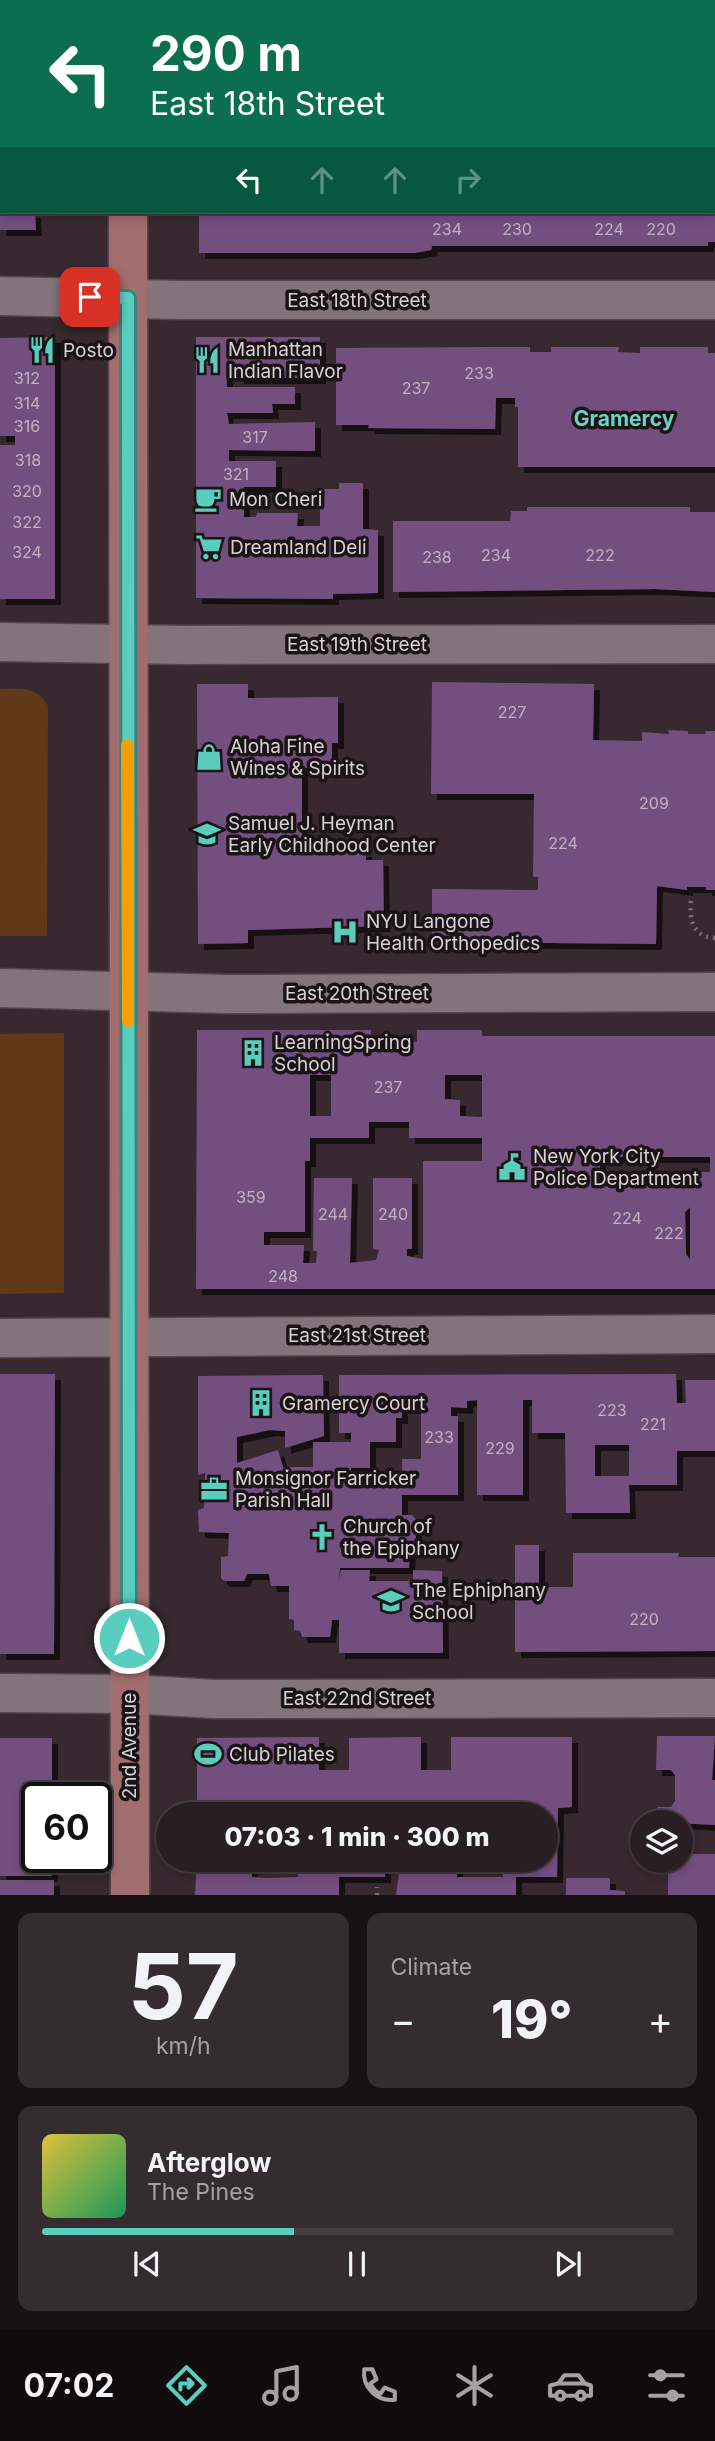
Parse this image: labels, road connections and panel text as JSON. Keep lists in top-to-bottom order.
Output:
{
  "streets": {
    "main road": ["2nd Avenue"],
    "street": [
      "East 18th Street",
      "East 19th Street",
      "East 20th Street",
      "East 21st Street",
      "East 22nd Street"
    ]
  },
  "crossings": [
    ["East 18th Street", "2nd Avenue"],
    ["East 19th Street", "2nd Avenue"],
    ["East 20th Street", "2nd Avenue"],
    ["East 21st Street", "2nd Avenue"],
    ["East 22nd Street", "2nd Avenue"]
  ],
  "districts": ["Gramercy"],
  "places": {
    "restaurant": ["Posto", "Manhattan Indian Flavor"],
    "cafe": ["Mon Cheri"],
    "supermarket": ["Dreamland Deli"],
    "shop": ["Aloha Fine Wines & Spirits"],
    "school or university": ["Samuel J. Heyman Early Childhood Center", "The Ephiphany School"],
    "hospital": ["NYU Langone Health Orthopedics"],
    "building": ["LearningSpring School", "Gramercy Court"],
    "public building": ["New York City Police Department"],
    "office": ["Monsignor Farricker Parish Hall"],
    "church": ["Church of the Epiphany"],
    "sports": ["Club Pilates"]
  },
  "house_numbers": [
    "234",
    "230",
    "224",
    "220",
    "233",
    "312",
    "237",
    "314",
    "316",
    "317",
    "318",
    "321",
    "320",
    "322",
    "324",
    "234",
    "222",
    "238",
    "227",
    "209",
    "224",
    "237",
    "359",
    "244",
    "240",
    "224",
    "222",
    "248",
    "223",
    "221",
    "233",
    "229",
    "220"
  ],
  "page": {
    "turn": ["290 m", "East 18th Street"],
    "limit": "60",
    "trip": "07:03 · 1 min · 300 m",
    "tile": [
      ["57", "km/h"],
      "Climate"
    ],
    "heat": ["−", "19°", "+"],
    "song": ["Afterglow", "The Pines"],
    "tabs": "07:02"
  }
}
